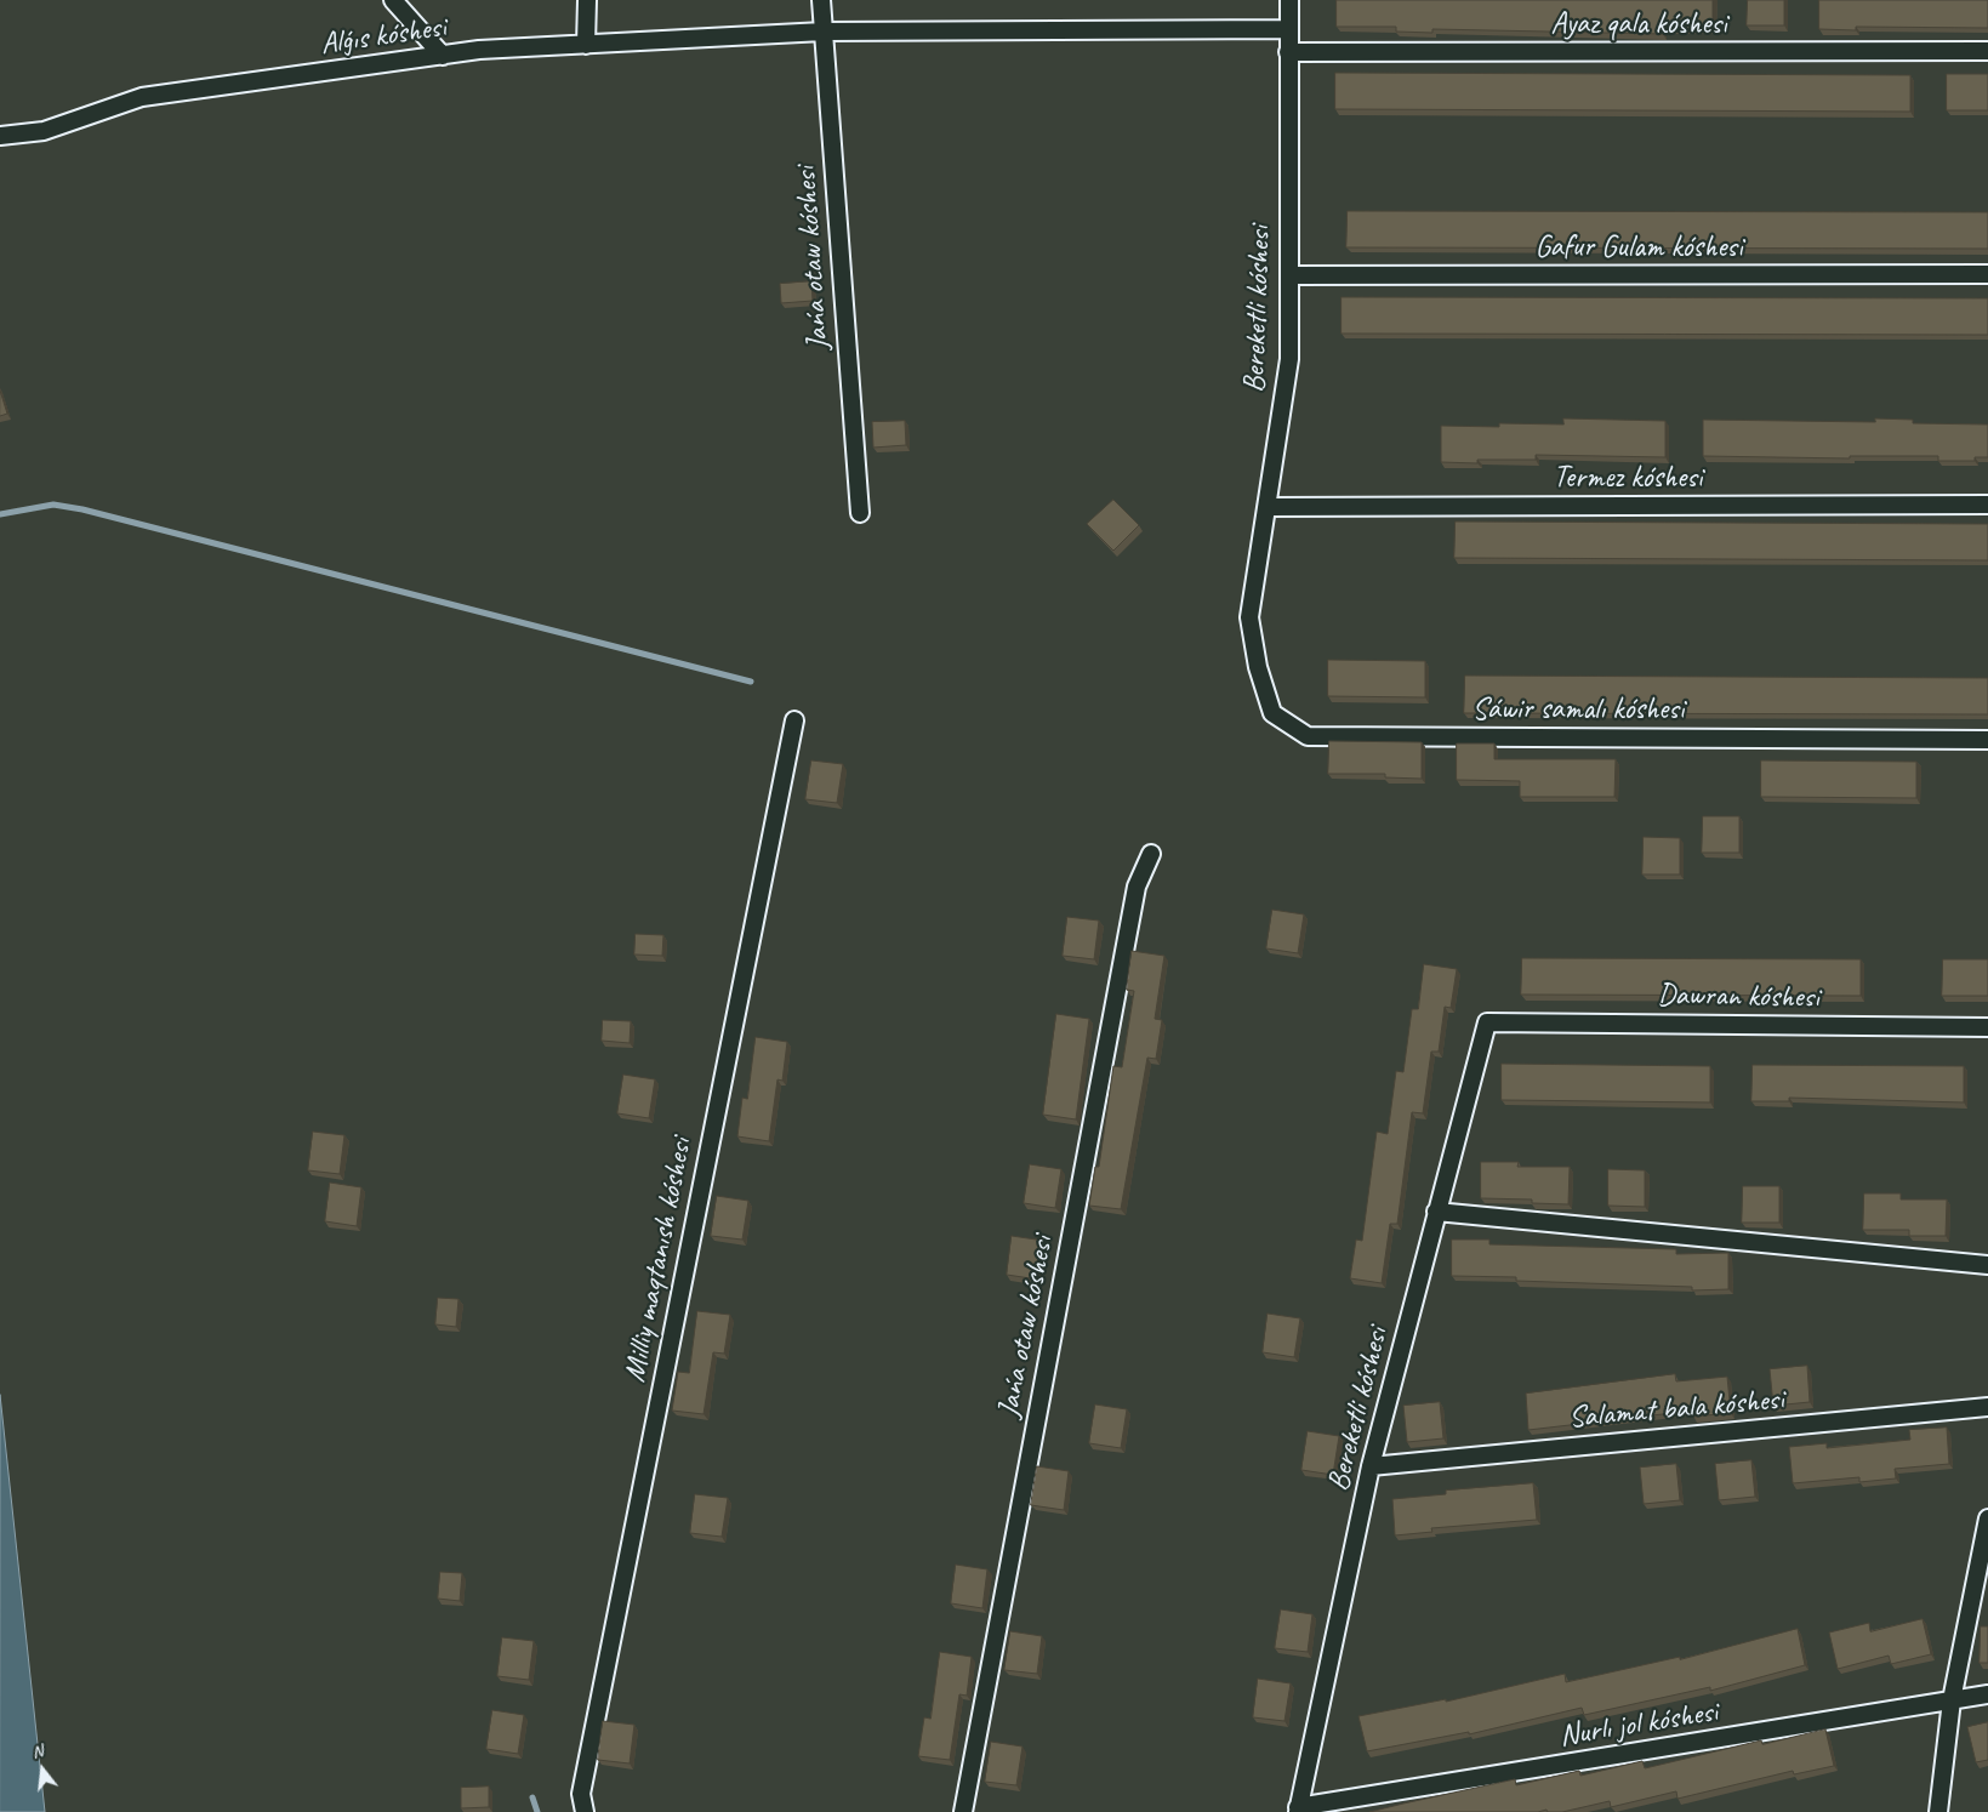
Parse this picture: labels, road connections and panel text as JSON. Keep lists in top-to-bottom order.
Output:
{
  "streets": {
    "street": [
      "Ayaz qala kóshesi",
      "Alǵıs kóshesi",
      "Gafur Gulam kóshesi",
      "Jańa otaw kóshesi",
      "Bereketli kóshesi",
      "Termez kóshesi",
      "Sáwir samalı kóshesi",
      "Dawran kóshesi",
      "Milliy maqtanısh kóshesi",
      "Salamat bala kóshesi",
      "Nurlı jol kóshesi"
    ]
  },
  "crossings": [
    ["Ayaz qala kóshesi", "Bereketli kóshesi"],
    ["Alǵıs kóshesi", "Jańa otaw kóshesi"],
    ["Alǵıs kóshesi", "Bereketli kóshesi"],
    ["Gafur Gulam kóshesi", "Bereketli kóshesi"],
    ["Bereketli kóshesi", "Termez kóshesi"],
    ["Bereketli kóshesi", "Sáwir samalı kóshesi"],
    ["Bereketli kóshesi", "Dawran kóshesi"],
    ["Bereketli kóshesi", "Salamat bala kóshesi"],
    ["Bereketli kóshesi", "Nurlı jol kóshesi"]
  ],
  "north": "top"
}
